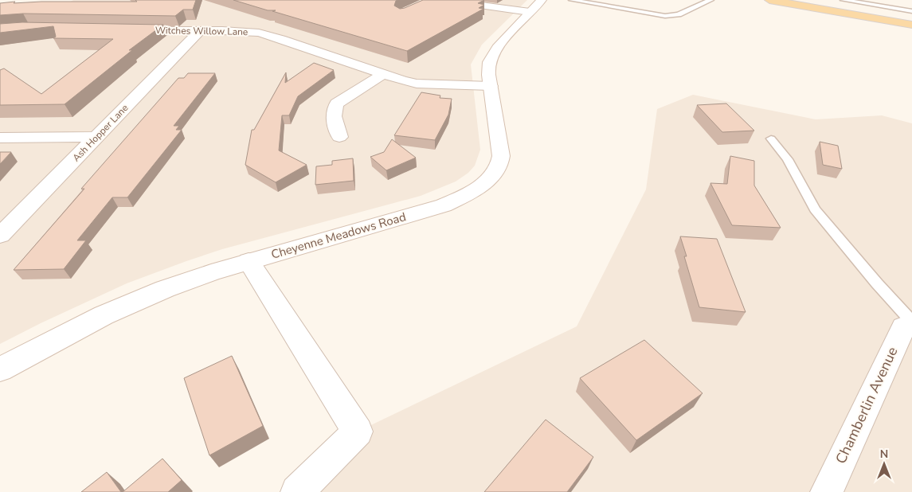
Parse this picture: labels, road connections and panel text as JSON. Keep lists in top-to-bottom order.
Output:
{
  "streets": {
    "street": [
      "Witches Willow Lane",
      "Ash Hopper Lane",
      "Cheyenne Meadows Road",
      "Chamberlin Avenue"
    ]
  },
  "crossings": [
    ["Witches Willow Lane", "Ash Hopper Lane"],
    ["Witches Willow Lane", "Cheyenne Meadows Road"]
  ],
  "north": "top"
}
